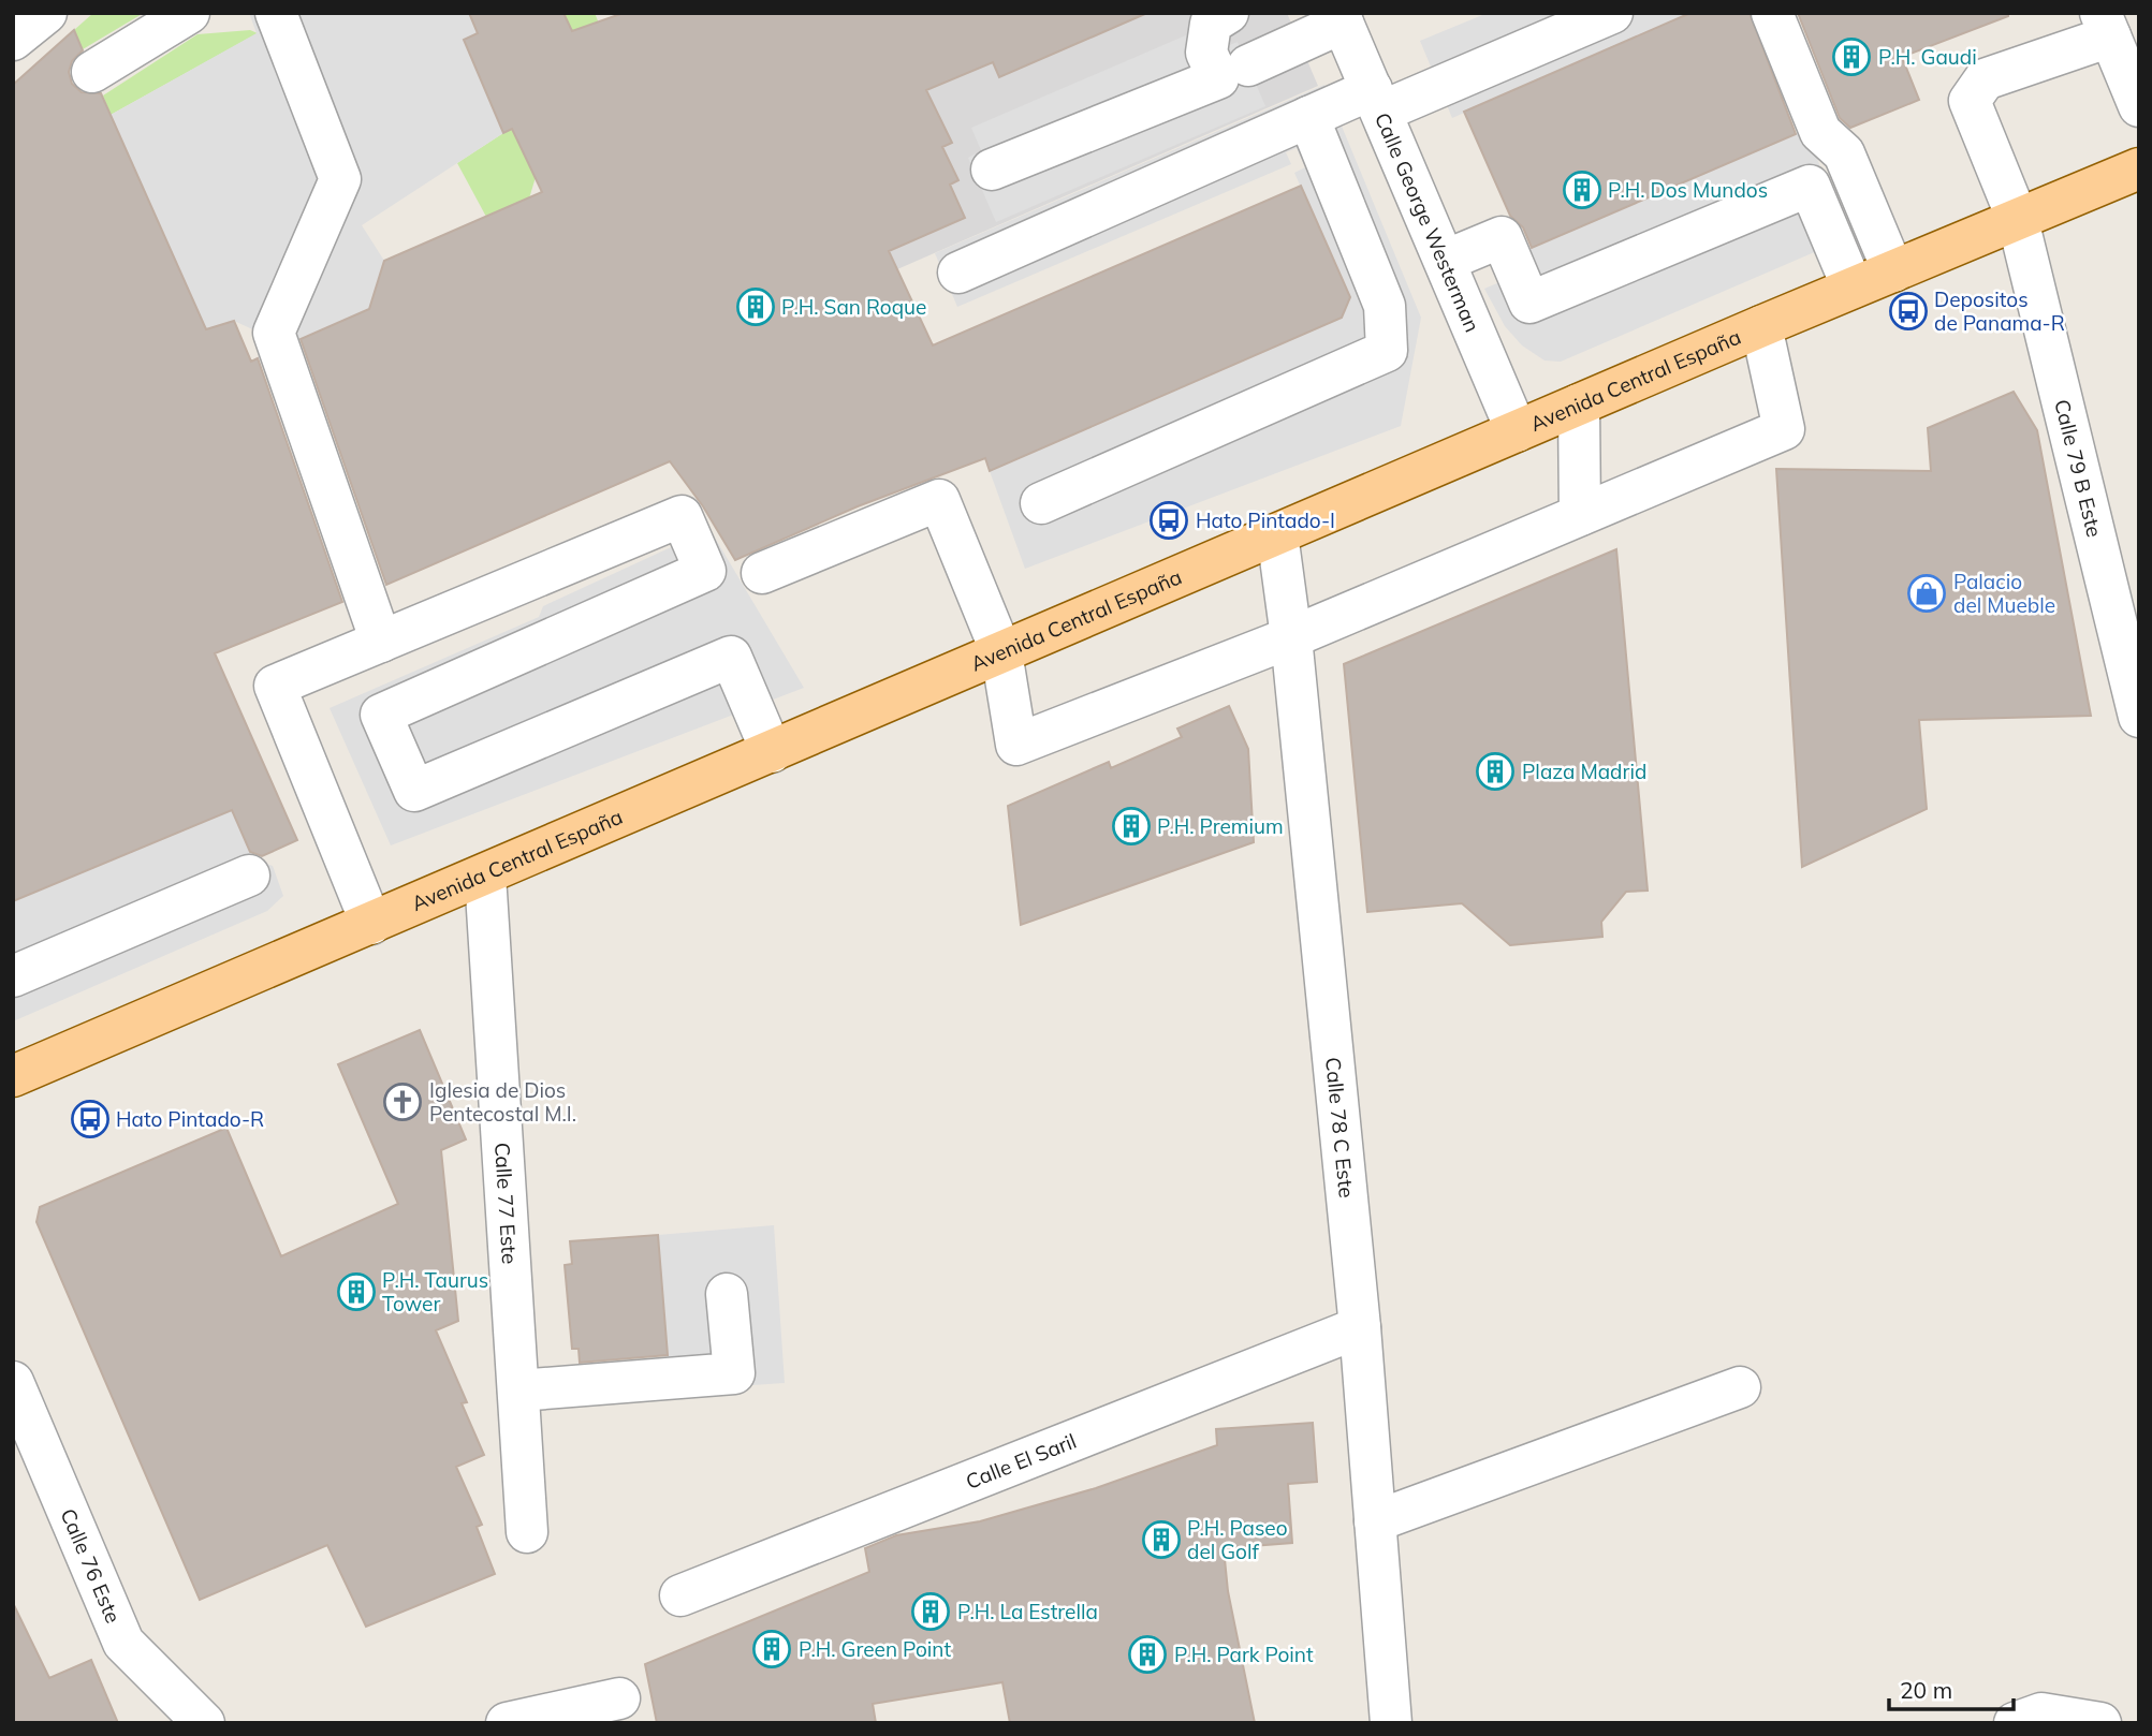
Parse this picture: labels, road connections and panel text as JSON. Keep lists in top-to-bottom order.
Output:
{
  "streets": {
    "main road": ["Avenida Central España"],
    "street": [
      "Calle George Westerman",
      "Calle 79 B Este",
      "Calle 78 C Este",
      "Calle 77 Este",
      "Calle El Saril",
      "Calle 76 Este"
    ]
  },
  "crossings": [
    ["Calle George Westerman", "Avenida Central España"],
    ["Avenida Central España", "Calle 79 B Este"],
    ["Avenida Central España", "Calle 78 C Este"],
    ["Avenida Central España", "Calle 77 Este"],
    ["Calle 78 C Este", "Calle El Saril"]
  ],
  "places": {
    "building": [
      "P.H. Gaudi",
      "P.H. Dos Mundos",
      "P.H. San Roque",
      "Plaza Madrid",
      "P.H. Premium",
      "P.H. Taurus Tower",
      "P.H. Paseo del Golf",
      "P.H. La Estrella",
      "P.H. Green Point",
      "P.H. Park Point"
    ],
    "bus stop": ["Depositos de Panama-R", "Hato Pintado-I", "Hato Pintado-R"],
    "shop": ["Palacio del Mueble"],
    "church": ["Iglesia de Dios Pentecostal M.I."]
  },
  "scale_bar": "20 m"
}
